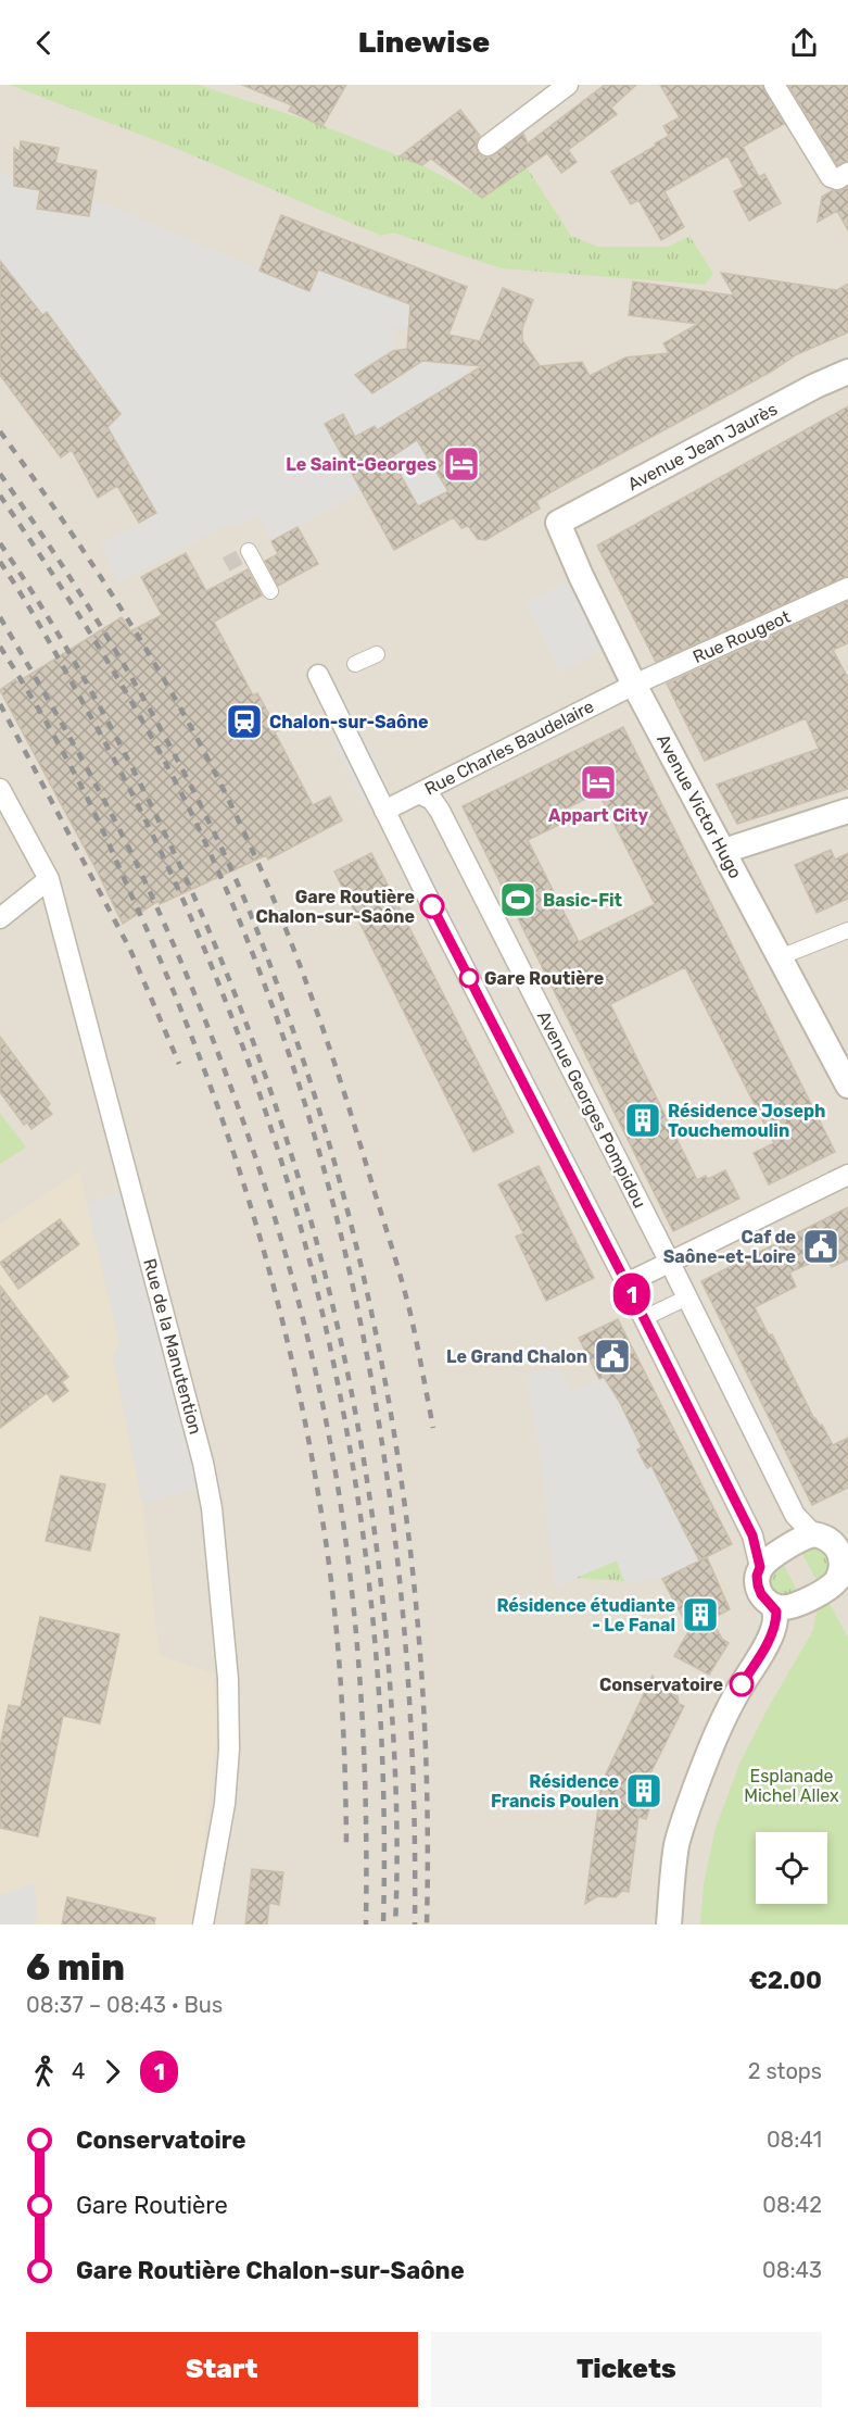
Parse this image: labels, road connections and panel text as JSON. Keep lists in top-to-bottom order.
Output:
{
  "streets": {
    "street": [
      "Avenue Jean Jaurès",
      "Rue Rougeot",
      "Rue Charles Baudelaire",
      "Avenue Victor Hugo",
      "Avenue Georges Pompidou",
      "Rue de la Manutention"
    ]
  },
  "crossings": [
    ["Avenue Jean Jaurès", "Avenue Victor Hugo"],
    ["Rue Rougeot", "Rue Charles Baudelaire"],
    ["Rue Rougeot", "Avenue Victor Hugo"],
    ["Rue Charles Baudelaire", "Avenue Victor Hugo"],
    ["Rue Charles Baudelaire", "Avenue Georges Pompidou"]
  ],
  "parks": ["Esplanade Michel Allex"],
  "places": {
    "hotel": ["Le Saint-Georges", "Appart City"],
    "station": ["Chalon-sur-Saône"],
    "sports": ["Basic-Fit"],
    "other": ["Gare Routière Chalon-sur-Saône", "Gare Routière", "Conservatoire"],
    "building": ["Résidence Joseph Touchemoulin", "Résidence étudiante - Le Fanal", "Résidence Francis Poulen"],
    "public building": ["Caf de Saône-et-Loire", "Le Grand Chalon"]
  },
  "lines": ["bus line 1"],
  "page": {
    "header": "Linewise",
    "on_map": "1",
    "heading": ["6 min", "08:37 – 08:43 · Bus", "€2.00"],
    "legs": ["4", "1", "2 stops"],
    "list": [
      {
        "name": "Conservatoire",
        "value": "08:41"
      },
      {
        "name": "Gare Routière",
        "value": "08:42"
      },
      {
        "name": "Gare Routière Chalon-sur-Saône",
        "value": "08:43"
      }
    ],
    "buttons": ["Start", "Tickets"]
  }
}
